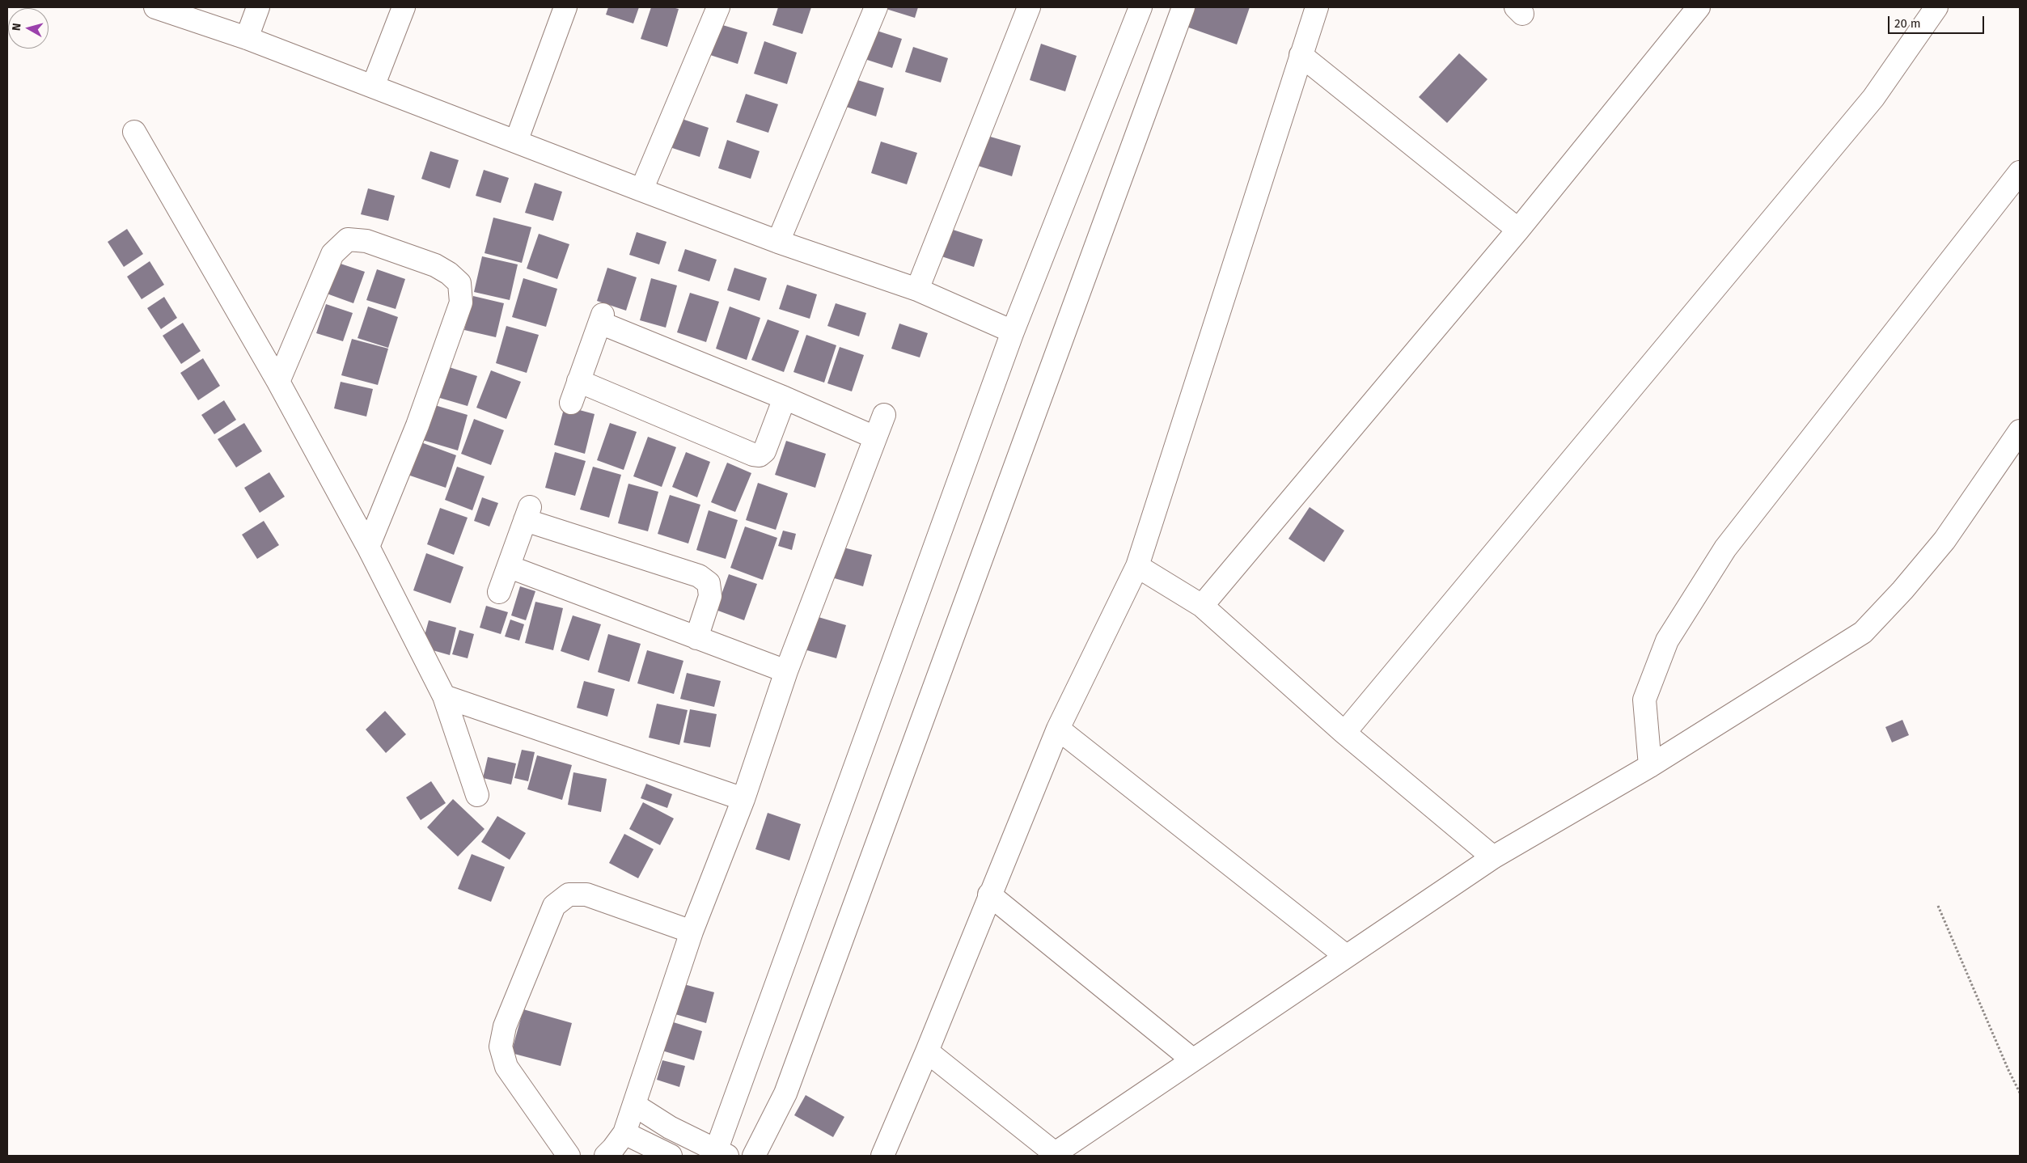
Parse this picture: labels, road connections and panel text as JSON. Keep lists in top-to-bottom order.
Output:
{
  "scale_bar": "20 m",
  "north": "left"
}
